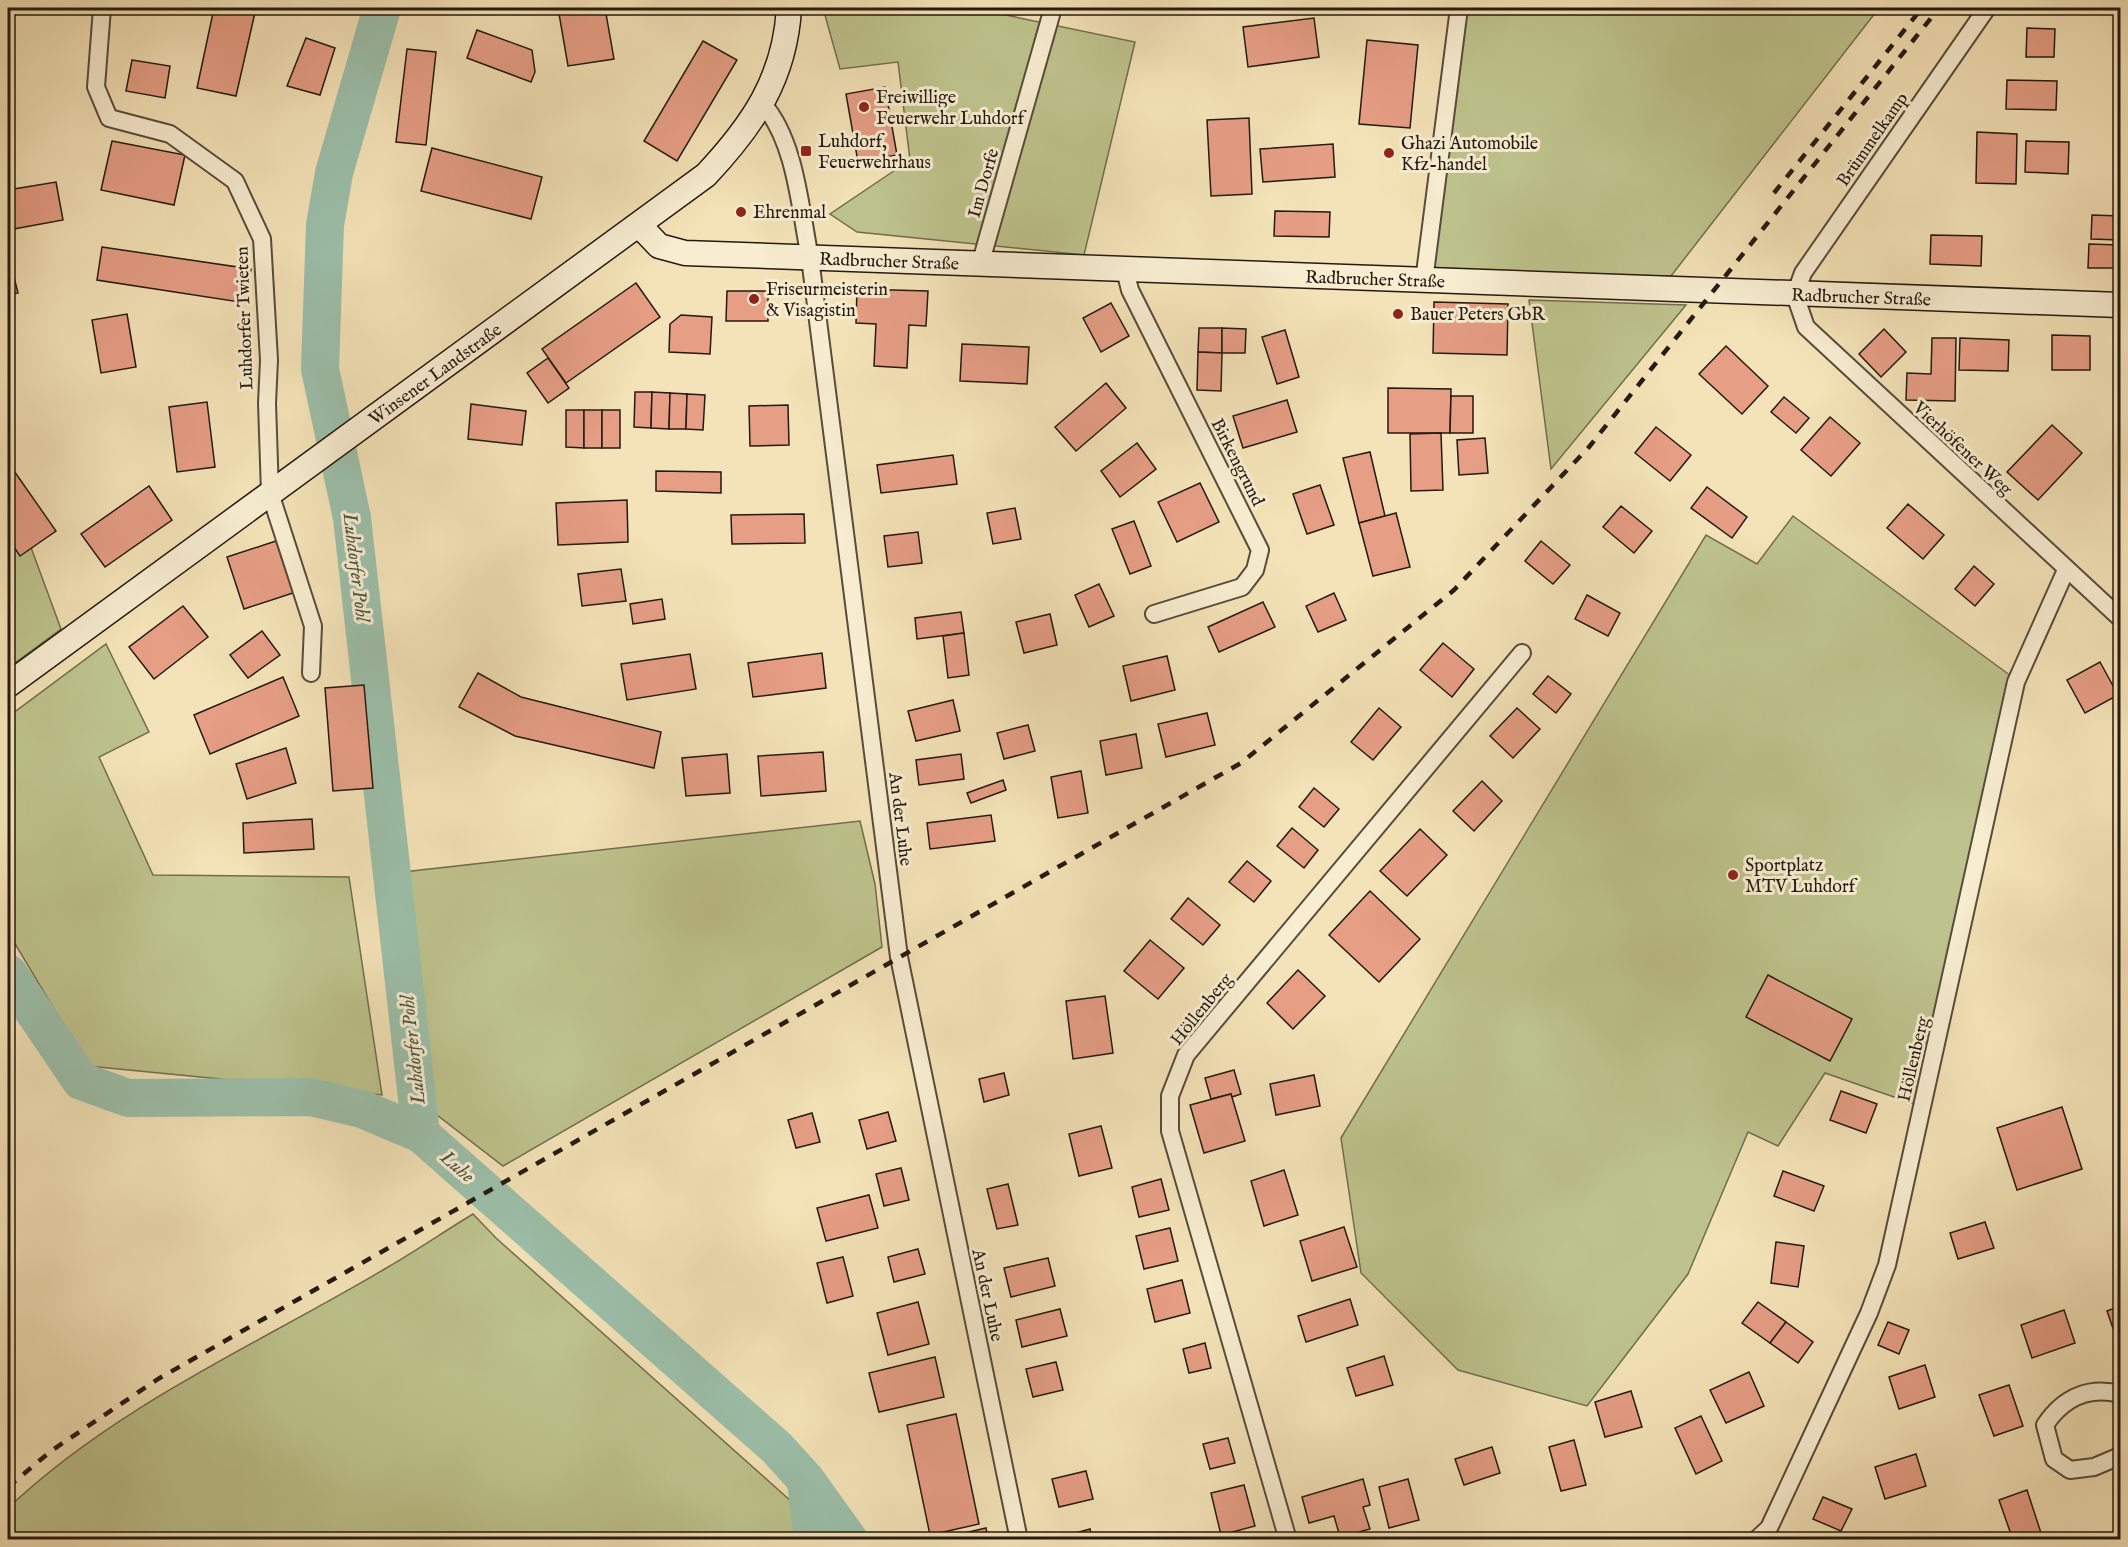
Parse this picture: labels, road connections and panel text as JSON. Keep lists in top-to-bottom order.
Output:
{
  "streets": {
    "street": [
      "Brümmelkamp",
      "Im Dorfe",
      "Radbrucher Straße",
      "Luhdorfer Twieten",
      "Winsener Landstraße",
      "Vierhöfener Weg",
      "Birkengrund",
      "An der Luhe",
      "Höllenberg"
    ]
  },
  "crossings": [
    ["Brümmelkamp", "Radbrucher Straße"],
    ["Brümmelkamp", "Vierhöfener Weg"],
    ["Im Dorfe", "Radbrucher Straße"],
    ["Radbrucher Straße", "Winsener Landstraße"],
    ["Radbrucher Straße", "Vierhöfener Weg"],
    ["Radbrucher Straße", "Birkengrund"],
    ["Radbrucher Straße", "An der Luhe"],
    ["Luhdorfer Twieten", "Winsener Landstraße"],
    ["Winsener Landstraße", "An der Luhe"],
    ["Vierhöfener Weg", "Höllenberg"]
  ],
  "water": ["Luhdorfer Pohl", "Luhe"],
  "places": {
    "other": [
      "Freiwillige Feuerwehr Luhdorf",
      "Ghazi Automobile Kfz-handel",
      "Ehrenmal",
      "Friseurmeisterin & Visagistin",
      "Bauer Peters GbR",
      "Sportplatz MTV Luhdorf"
    ],
    "transit": ["Luhdorf, Feuerwehrhaus"]
  }
}
